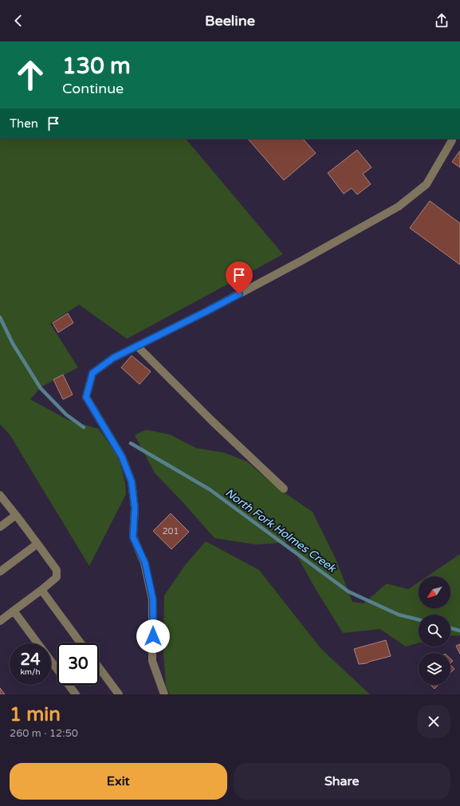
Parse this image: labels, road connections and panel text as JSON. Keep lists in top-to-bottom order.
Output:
{
  "water": ["North Fork Holmes Creek"],
  "house_numbers": ["201"],
  "north": "bottom left",
  "page": {
    "header": "Beeline",
    "turn": ["130 m", "Continue"],
    "then": "Then",
    "speed": "24 km/h",
    "limit": "30",
    "heading": ["1 min", "260 m · 12:50"],
    "buttons": ["Exit", "Share"]
  }
}
